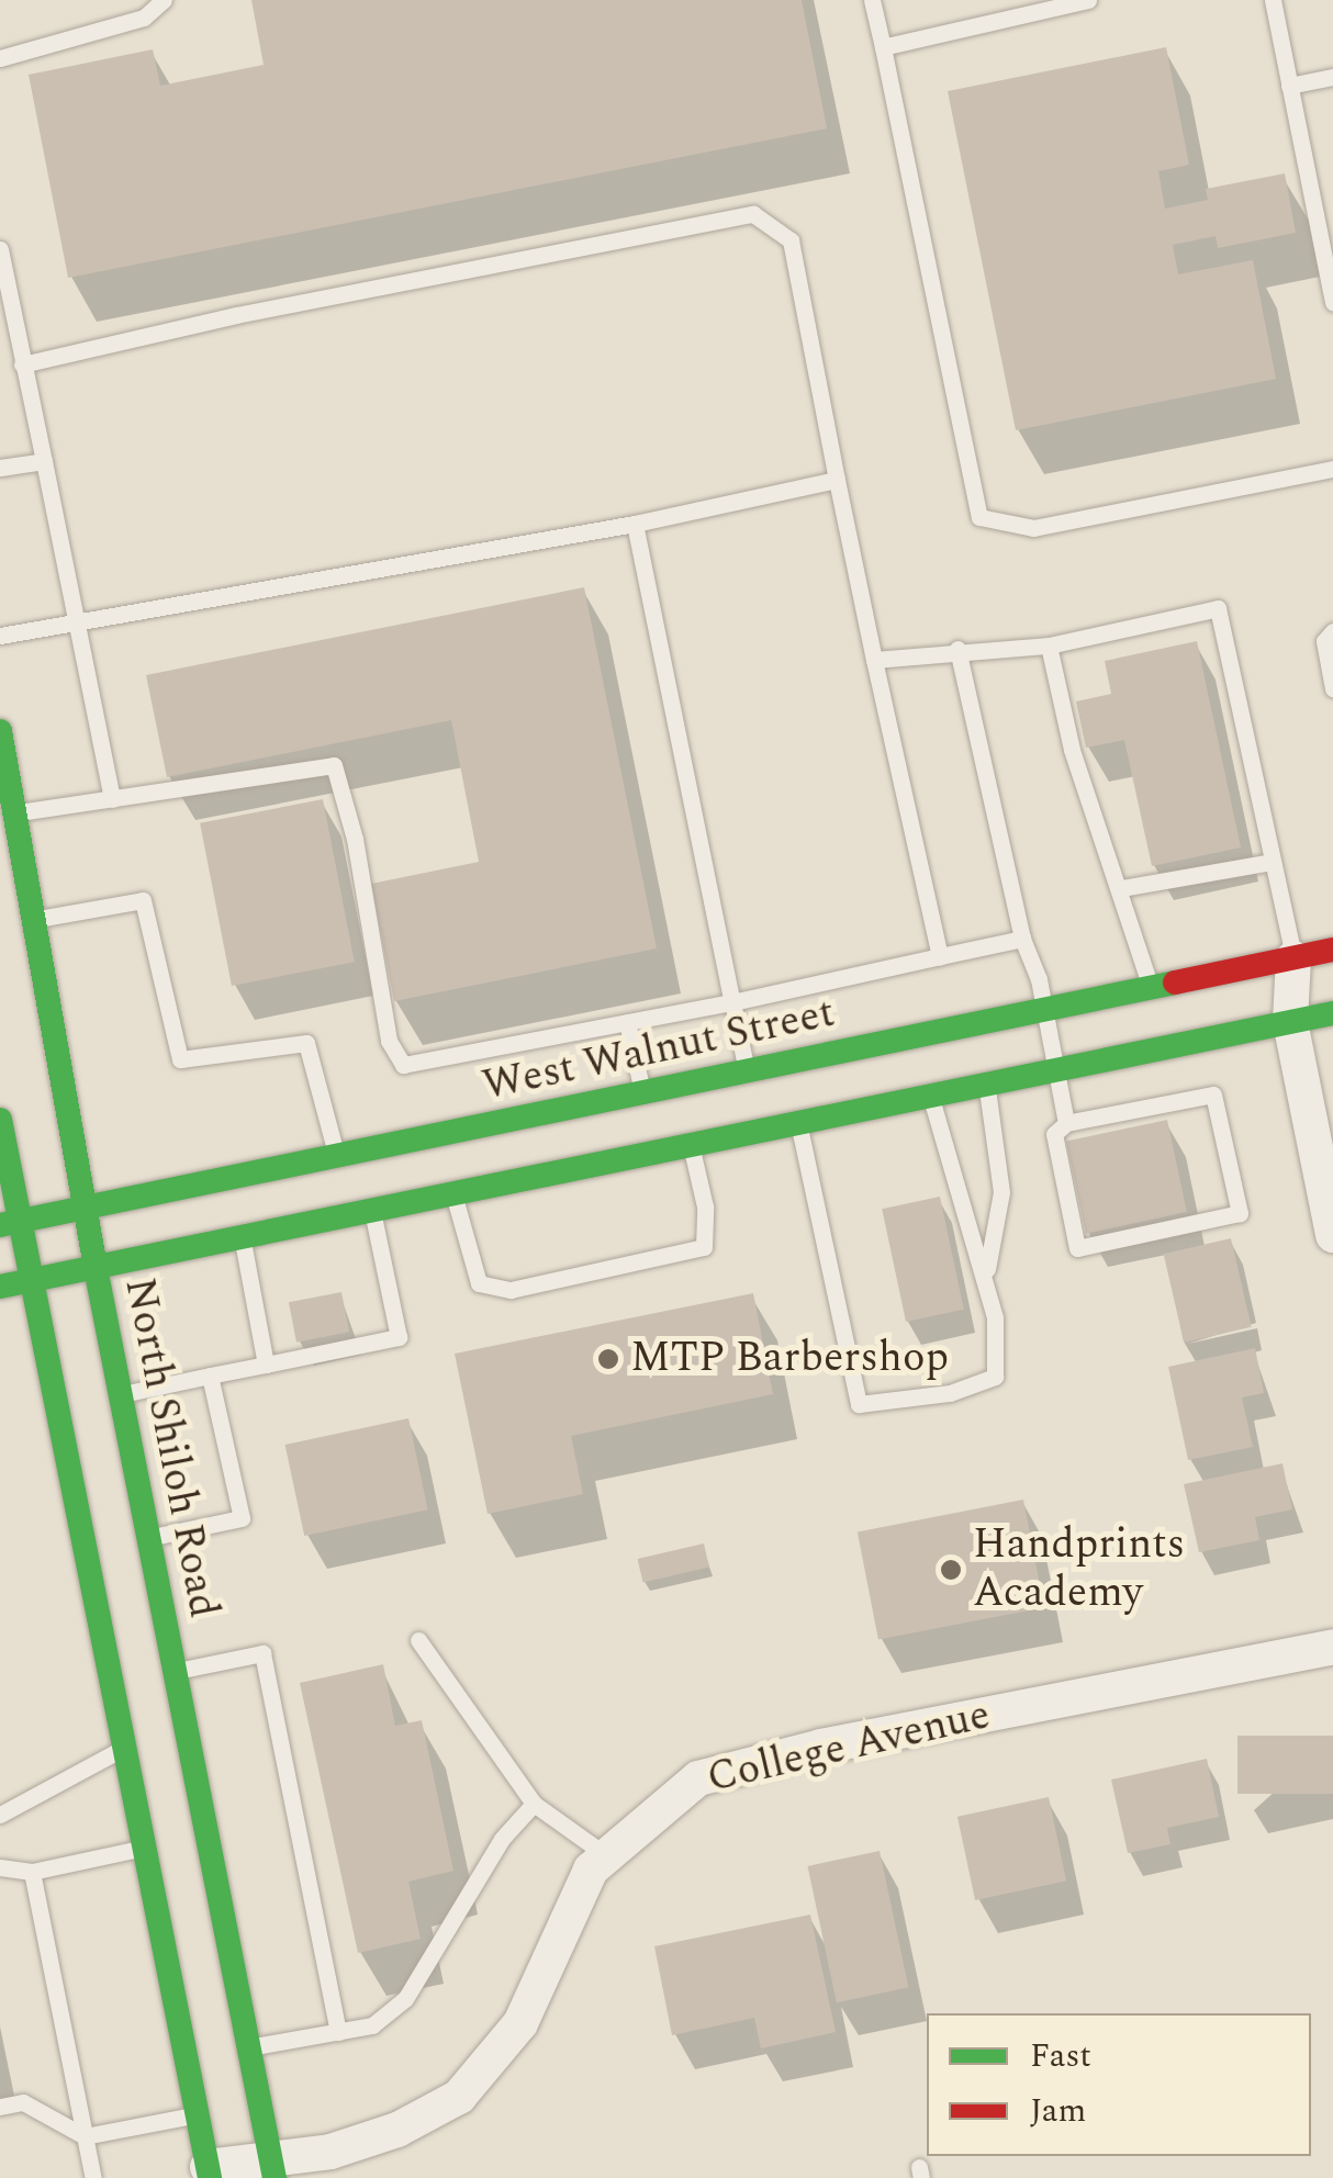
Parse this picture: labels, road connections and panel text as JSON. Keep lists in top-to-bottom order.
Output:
{
  "streets": {
    "main road": ["West Walnut Street", "North Shiloh Road"],
    "street": ["College Avenue"]
  },
  "crossings": [
    ["West Walnut Street", "North Shiloh Road"],
    ["North Shiloh Road", "College Avenue"]
  ],
  "places": ["MTP Barbershop", "Handprints Academy"],
  "legend": ["Fast", "Jam"]
}
